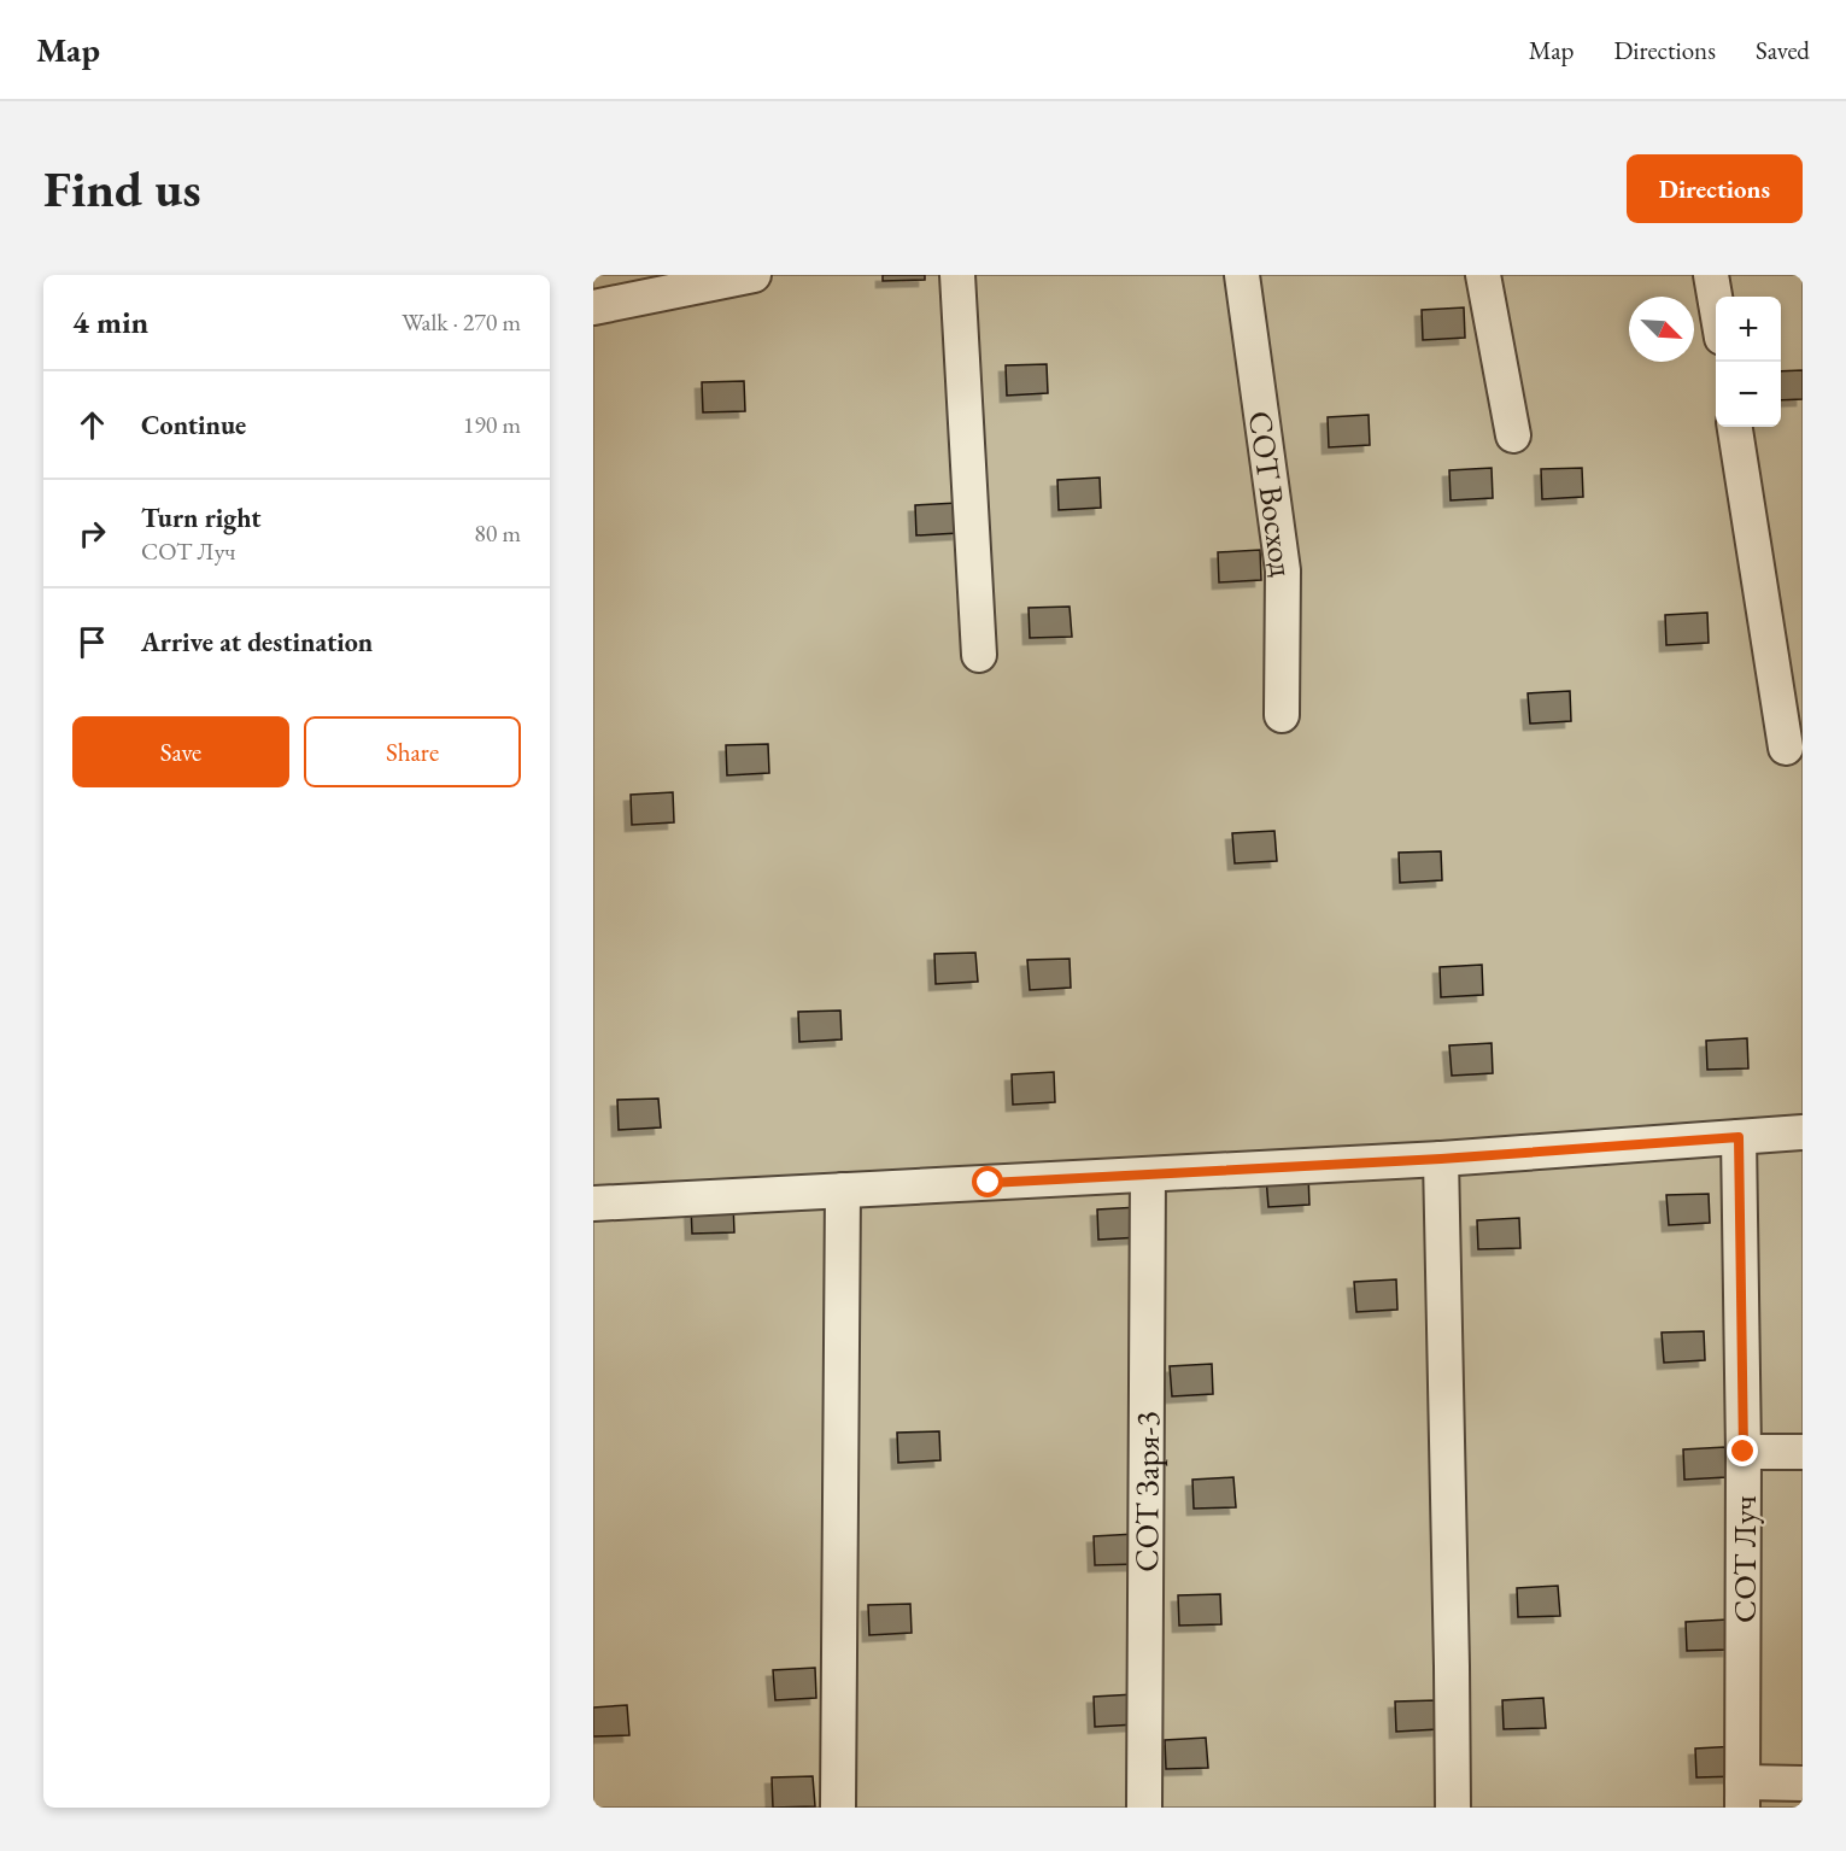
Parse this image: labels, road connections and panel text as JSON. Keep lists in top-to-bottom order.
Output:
{
  "streets": {
    "street": ["СОТ Восход", "СОТ Заря-3", "СОТ Луч"]
  },
  "north": "bottom right",
  "page": {
    "header": "Map",
    "nav": ["Map", "Directions", "Saved"],
    "buttons": [
      "Directions",
      ["Save", "Share"]
    ],
    "title": "Find us",
    "heading": ["4 min", "Walk · 270 m"],
    "map_buttons": ["+", "−"],
    "list": [
      ["Continue", "190 m"],
      ["Turn right", "СОТ Луч", "80 m"],
      "Arrive at destination"
    ]
  }
}
